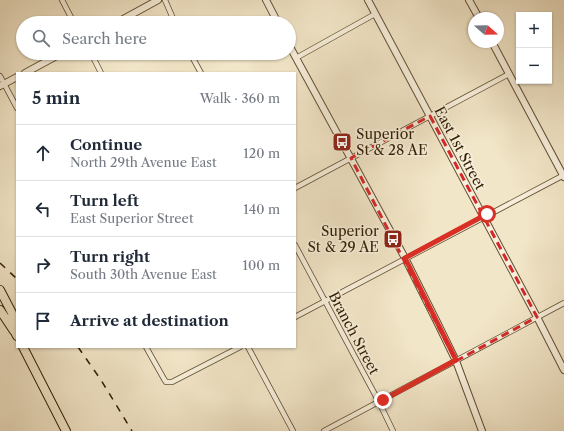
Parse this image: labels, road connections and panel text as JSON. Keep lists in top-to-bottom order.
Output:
{
  "streets": {
    "street": ["East 1st Street", "Branch Street"]
  },
  "places": {
    "bus stop": ["Superior St & 28 AE", "Superior St & 29 AE"]
  },
  "north": "right",
  "page": {
    "map_buttons": ["+", "−"],
    "search": "Search here",
    "heading": ["5 min", "Walk · 360 m"],
    "list": [
      ["Continue", "North 29th Avenue East", "120 m"],
      ["Turn left", "East Superior Street", "140 m"],
      ["Turn right", "South 30th Avenue East", "100 m"],
      "Arrive at destination"
    ]
  }
}
